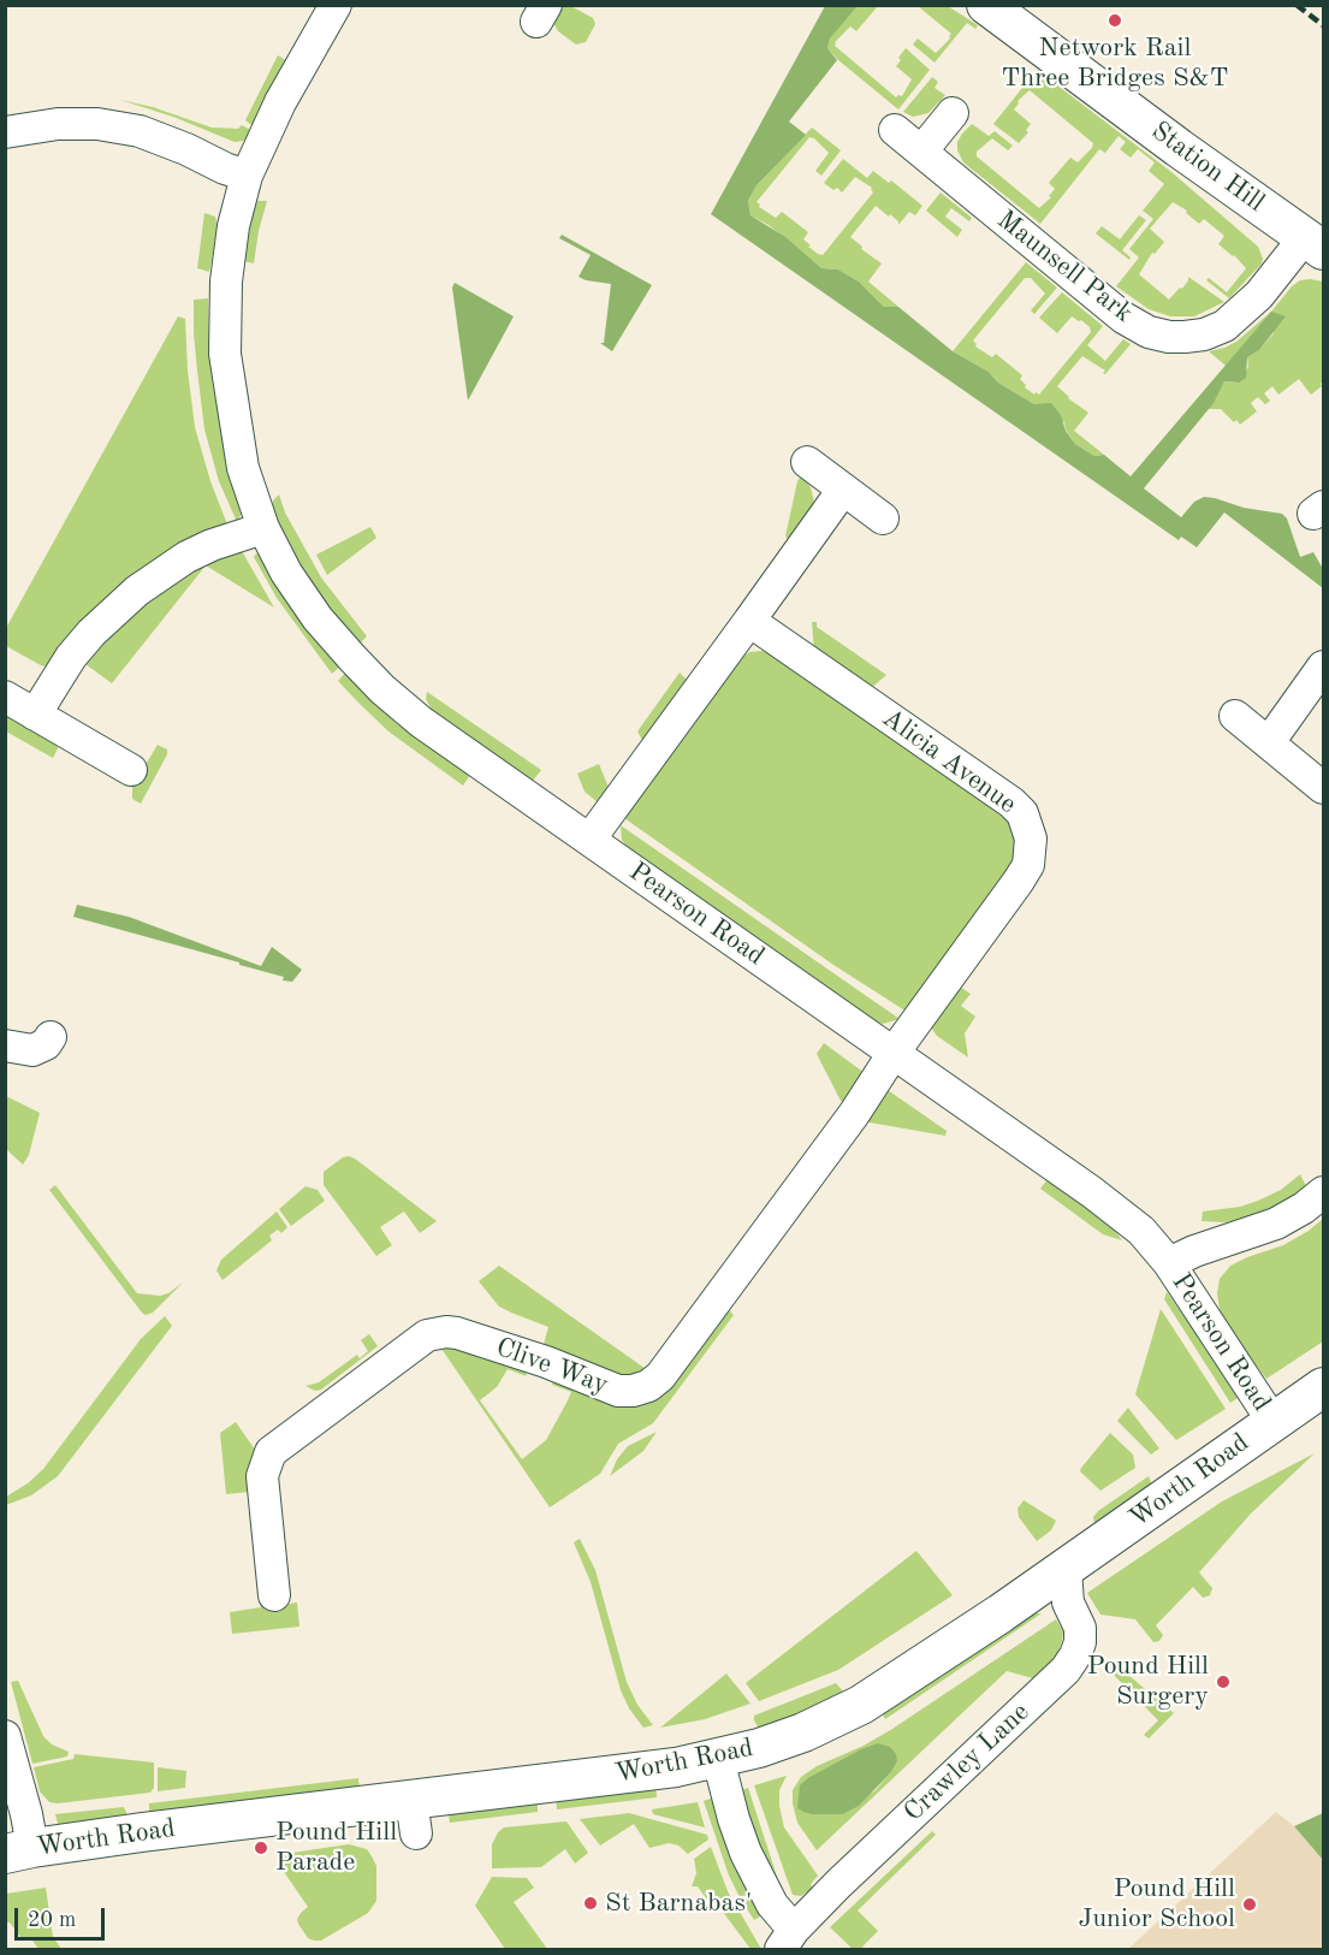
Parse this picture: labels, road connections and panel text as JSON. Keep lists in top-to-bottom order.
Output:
{
  "streets": {
    "street": [
      "Station Hill",
      "Maunsell Park",
      "Alicia Avenue",
      "Pearson Road",
      "Clive Way",
      "Worth Road",
      "Crawley Lane"
    ]
  },
  "crossings": [
    ["Station Hill", "Maunsell Park"],
    ["Alicia Avenue", "Pearson Road"],
    ["Alicia Avenue", "Clive Way"],
    ["Pearson Road", "Clive Way"],
    ["Pearson Road", "Worth Road"],
    ["Worth Road", "Crawley Lane"]
  ],
  "places": [
    "Network Rail Three Bridges S&T",
    "Pound Hill Surgery",
    "Pound Hill Parade",
    "St Barnabas'",
    "Pound Hill Junior School"
  ],
  "scale_bar": "20 m"
}
